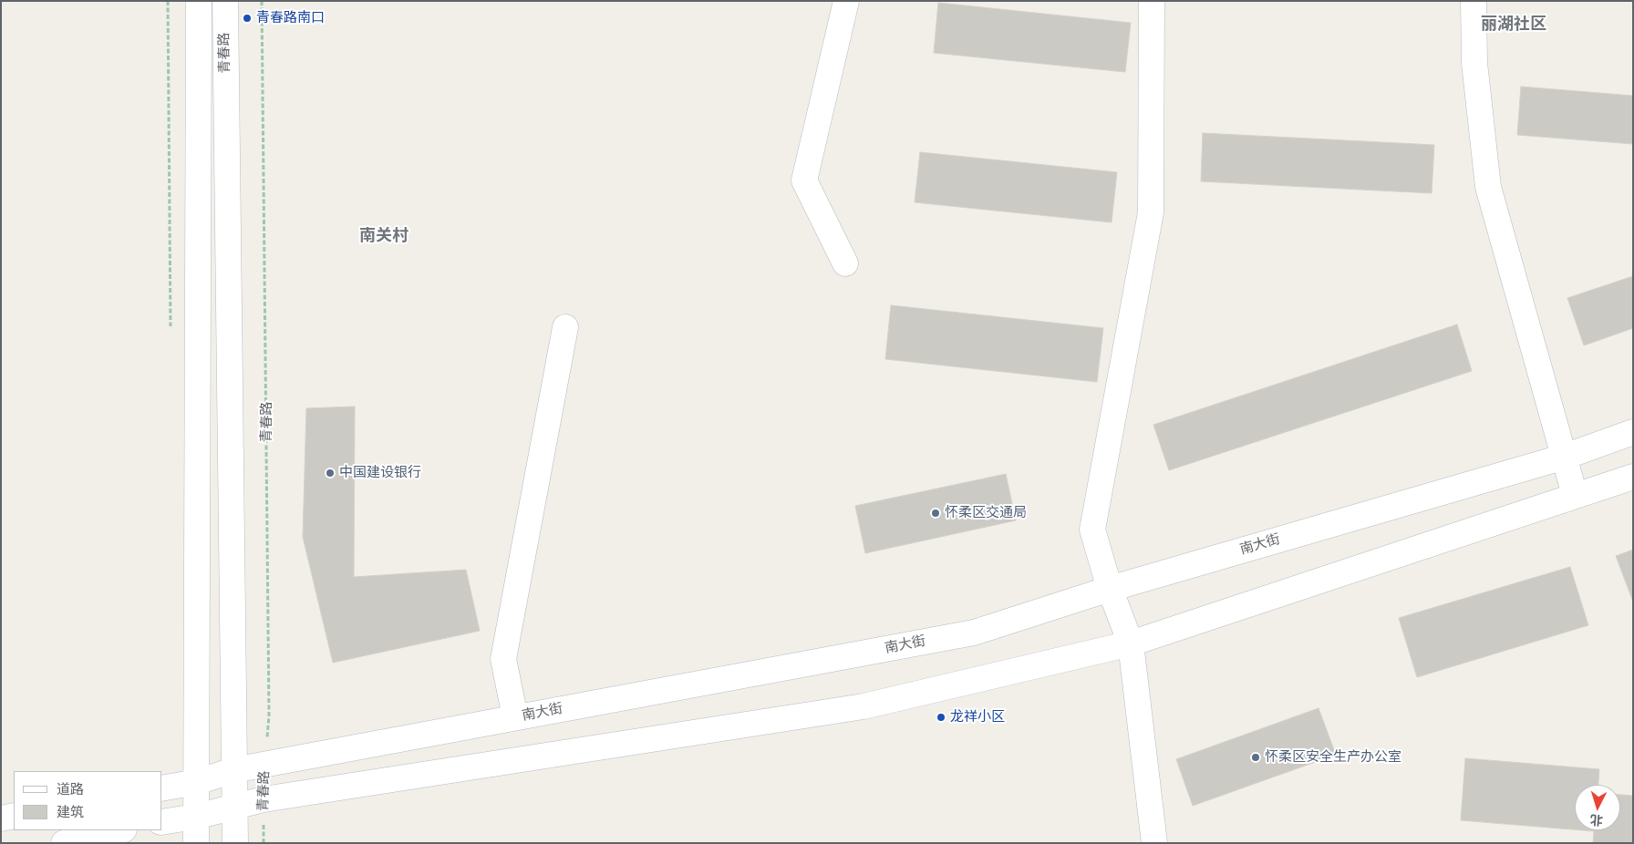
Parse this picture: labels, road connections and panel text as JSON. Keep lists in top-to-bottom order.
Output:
{
  "streets": {
    "main road": ["青春路", "南大街"]
  },
  "crossings": [
    ["青春路", "南大街"]
  ],
  "districts": ["丽湖社区", "南关村"],
  "places": [
    "青春路南口",
    "中国建设银行",
    "怀柔区交通局",
    "龙祥小区",
    "怀柔区安全生产办公室"
  ],
  "legend": ["道路", "建筑"],
  "north": "bottom"
}
